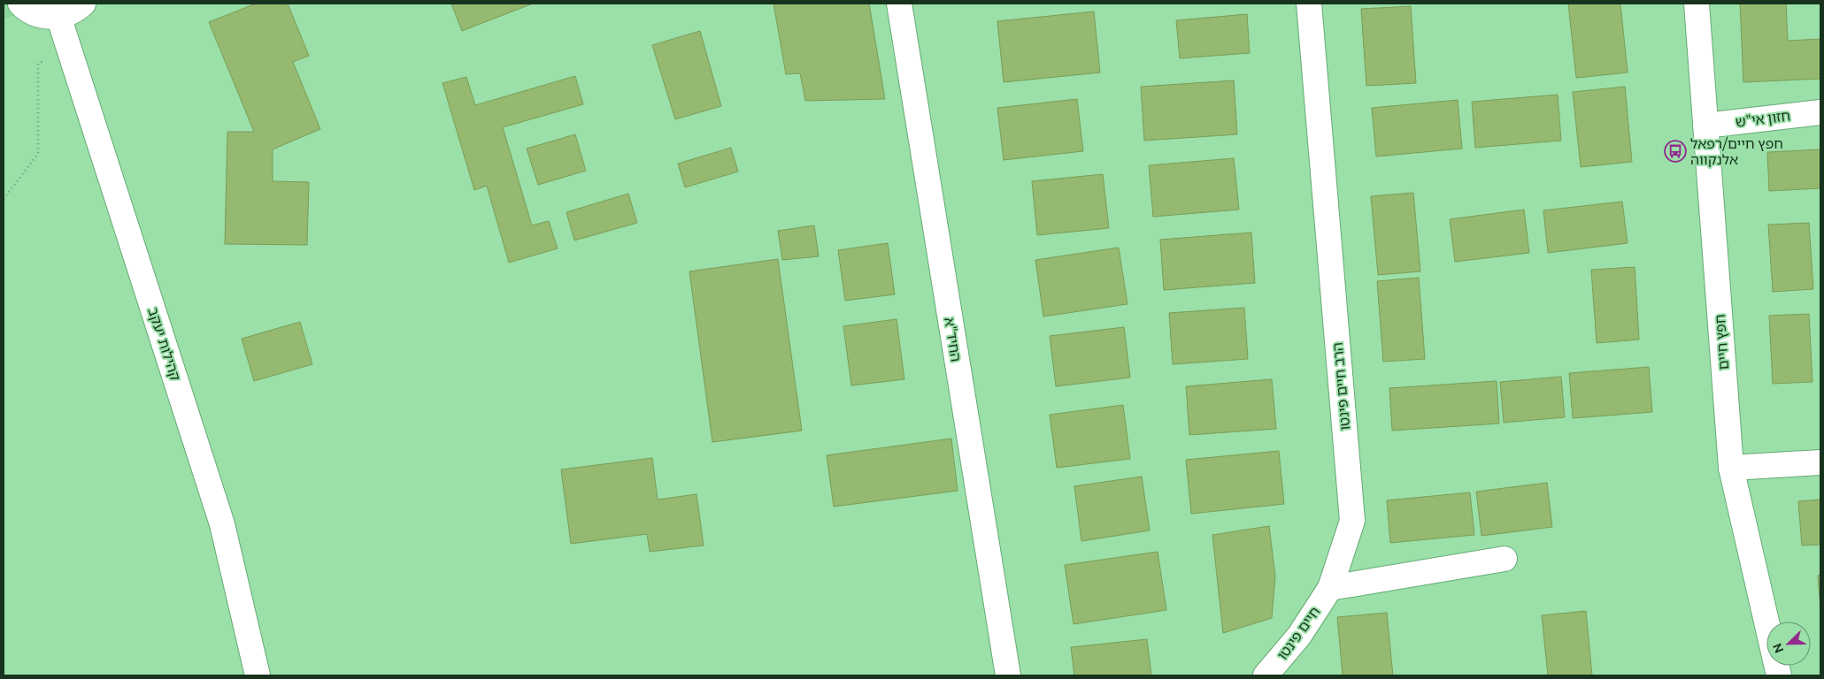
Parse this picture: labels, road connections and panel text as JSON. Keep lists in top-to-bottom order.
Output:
{
  "streets": {
    "street": [
      "חזון אי\"ש",
      "החיד\"א",
      "חפץ חיים",
      "קהילות יעקב",
      "הרב חיים פינטו",
      "חיים פינטו"
    ]
  },
  "crossings": [
    ["חזון אי\"ש", "חפץ חיים"],
    ["הרב חיים פינטו", "חיים פינטו"]
  ],
  "places": {
    "bus stop": ["חפץ חיים/רפאל אלנקווה"]
  },
  "north": "bottom left"
}
